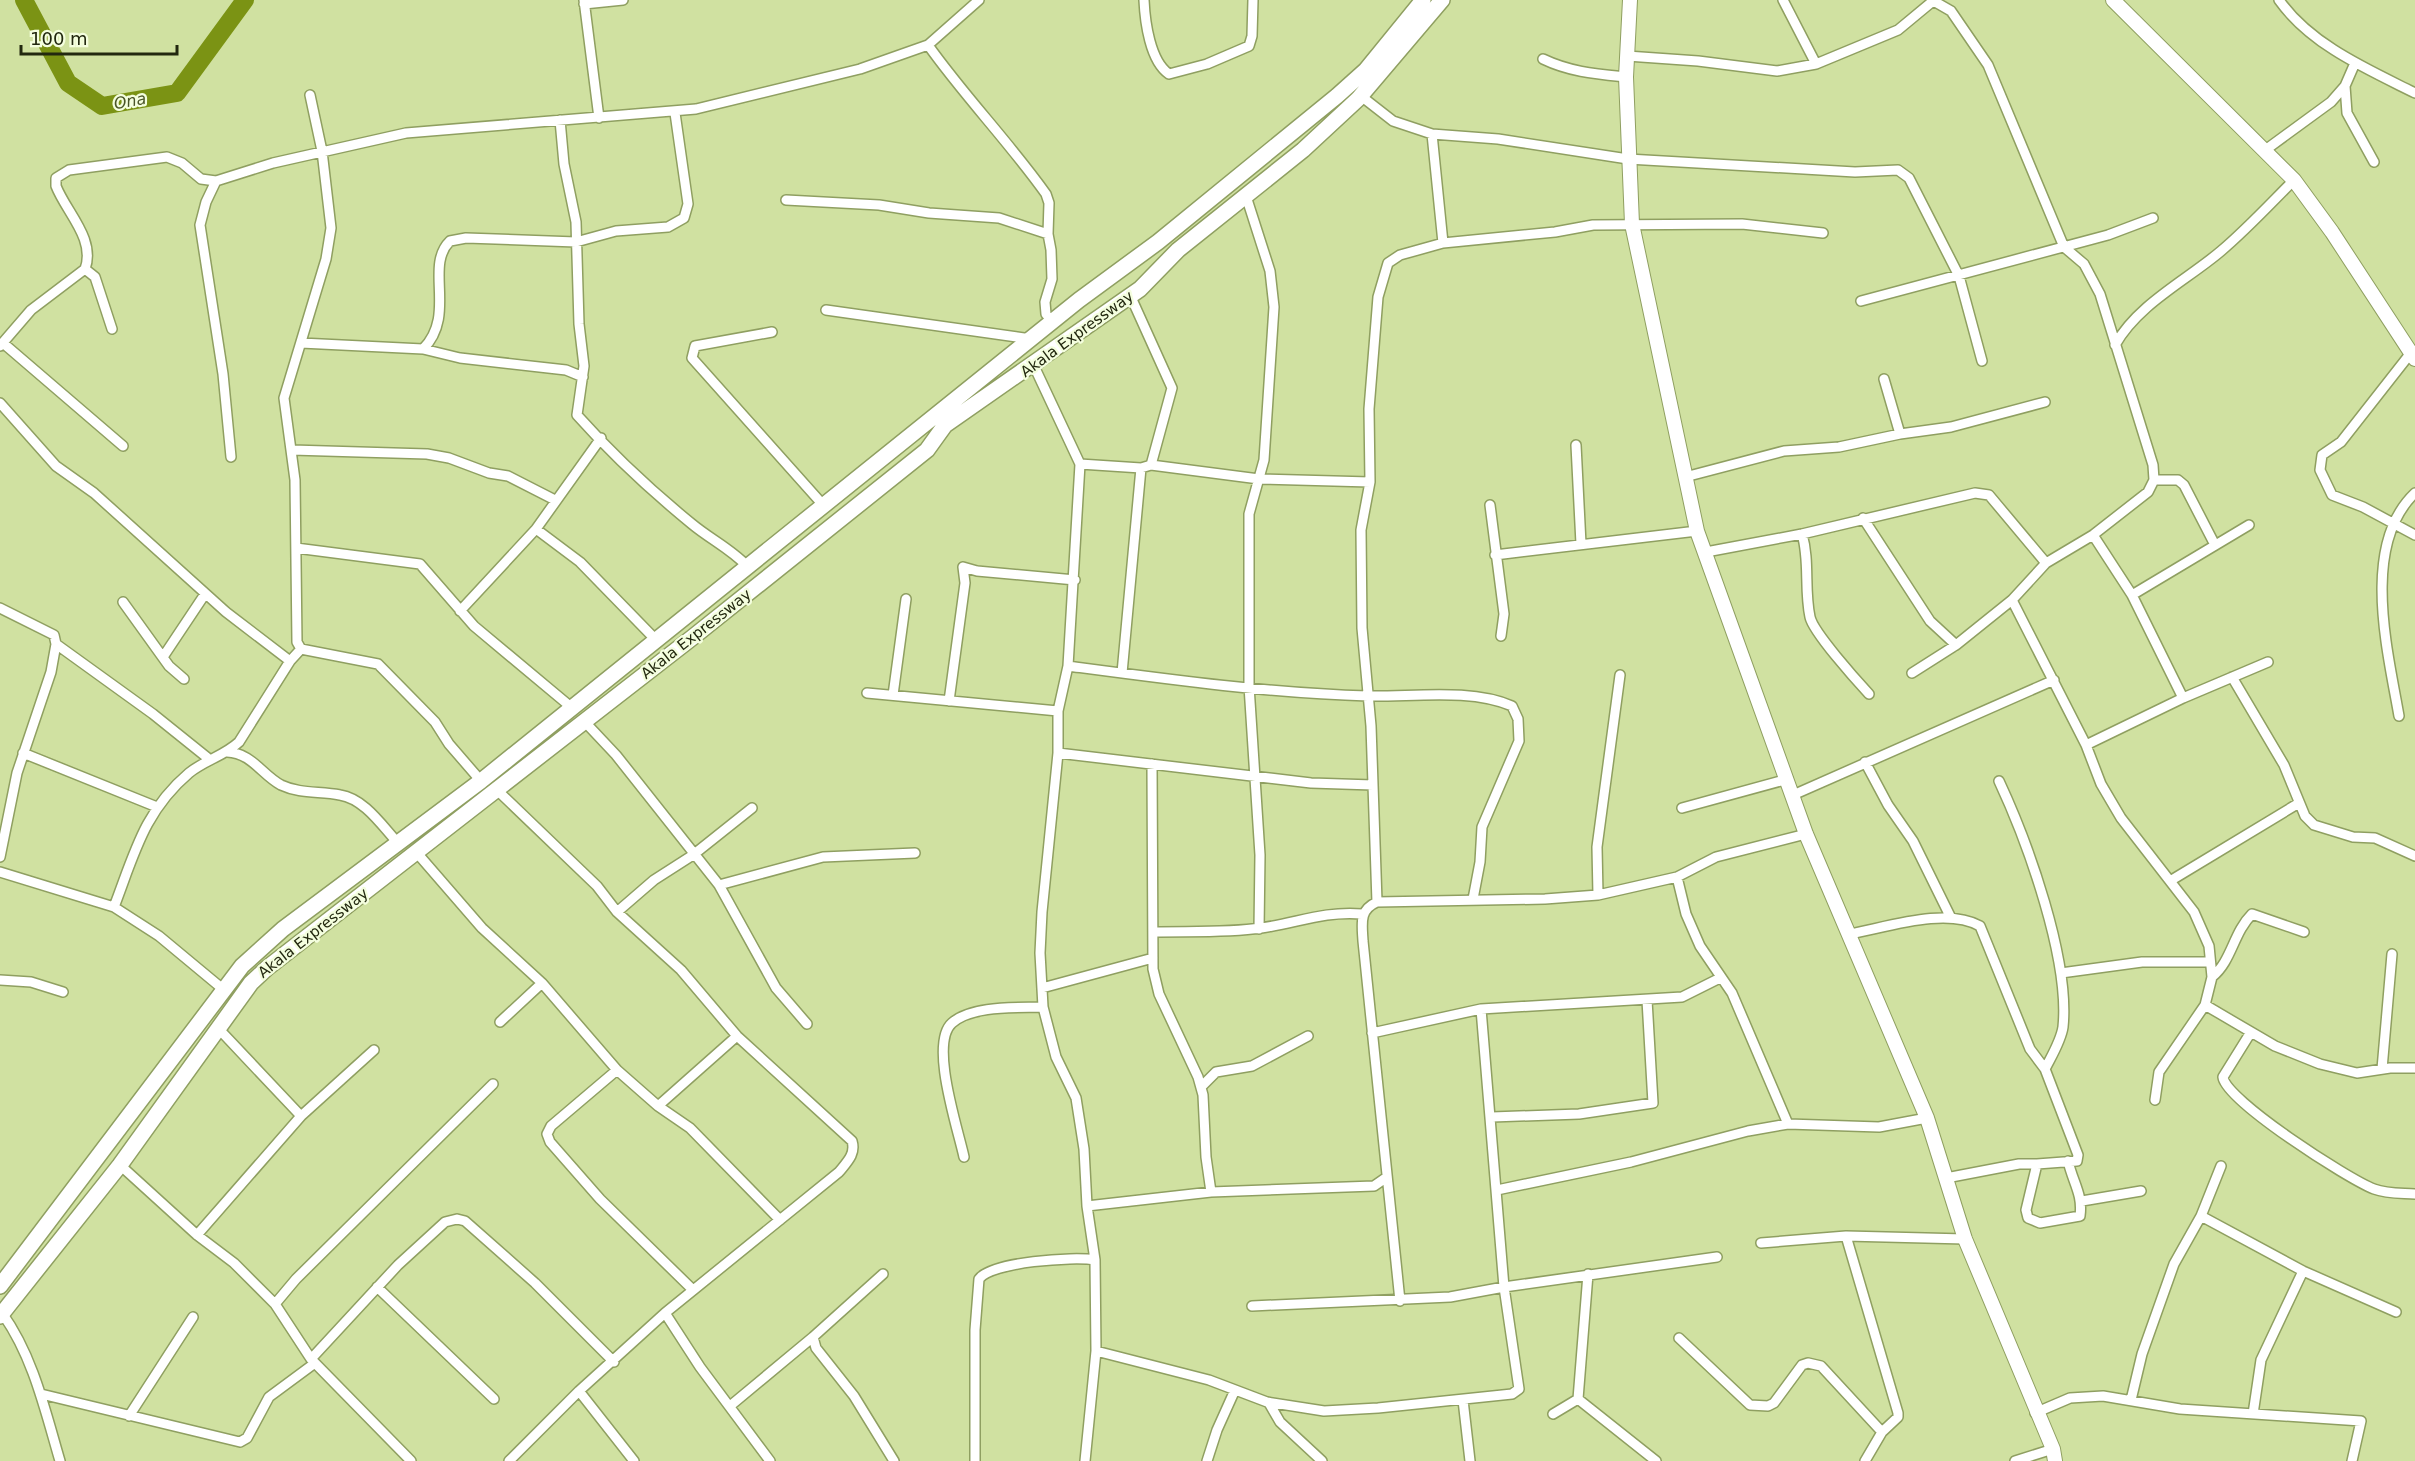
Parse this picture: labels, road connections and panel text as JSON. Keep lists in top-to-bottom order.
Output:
{
  "streets": {
    "main road": ["Akala Expressway"]
  },
  "water": ["Ona"],
  "scale_bar": "100 m"
}
